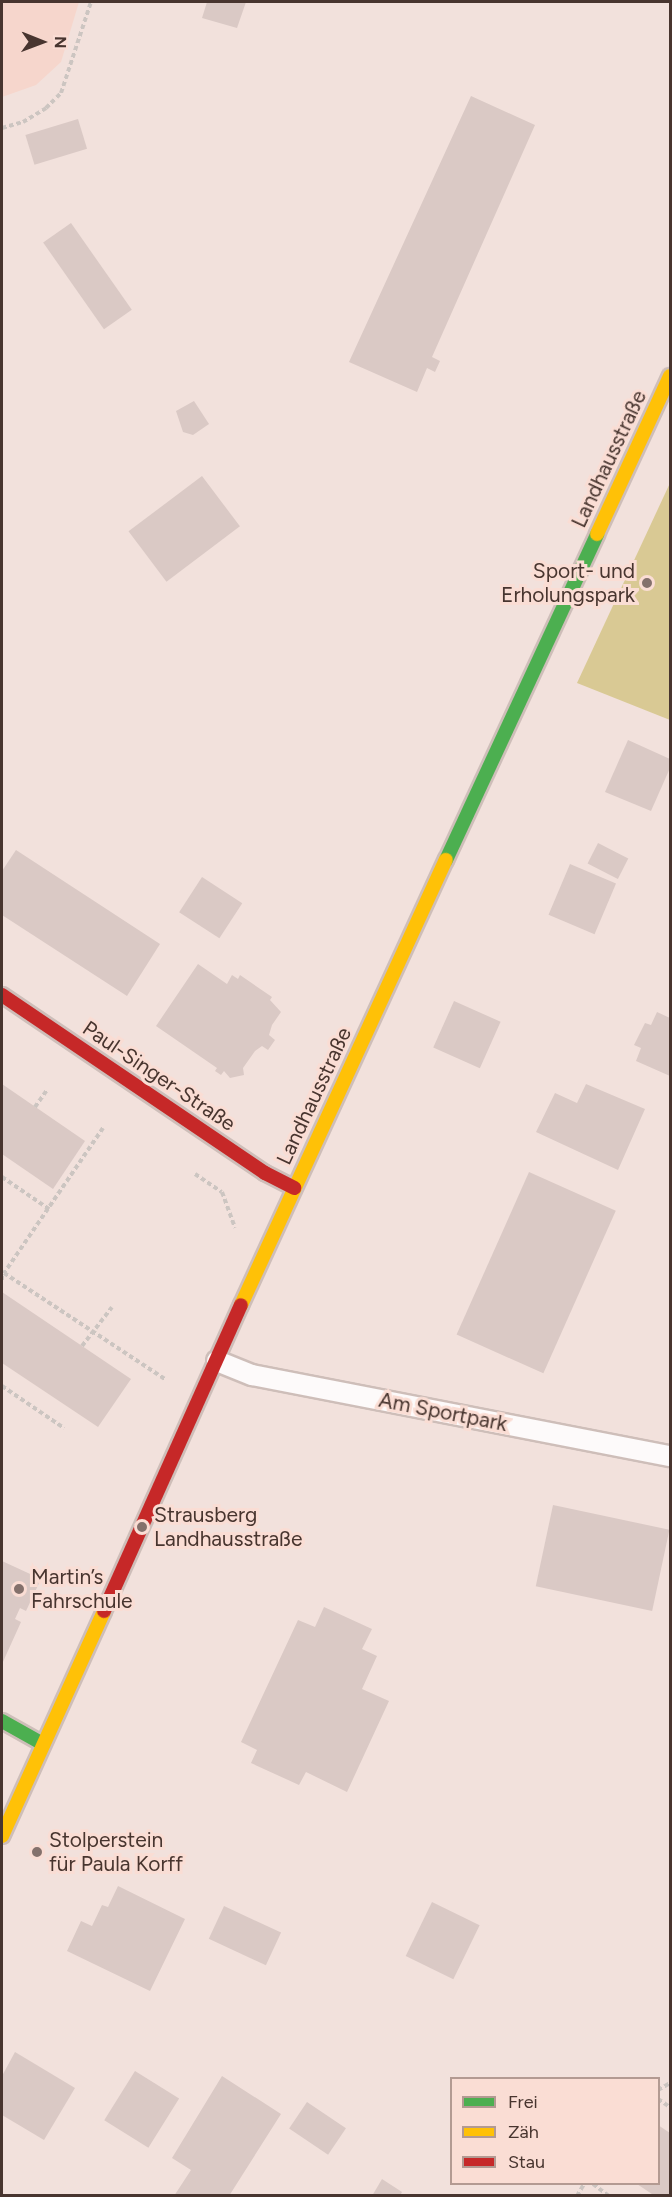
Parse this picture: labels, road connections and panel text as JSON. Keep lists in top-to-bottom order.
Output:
{
  "streets": {
    "street": ["Landhausstraße", "Paul-Singer-Straße"],
    "lane": ["Am Sportpark"]
  },
  "crossings": [
    ["Landhausstraße", "Paul-Singer-Straße"],
    ["Landhausstraße", "Am Sportpark"]
  ],
  "places": [
    "Sport- und Erholungspark",
    "Strausberg Landhausstraße",
    "Martin’s Fahrschule",
    "Stolperstein für Paula Korff"
  ],
  "legend": ["Frei", "Zäh", "Stau"],
  "north": "right"
}
